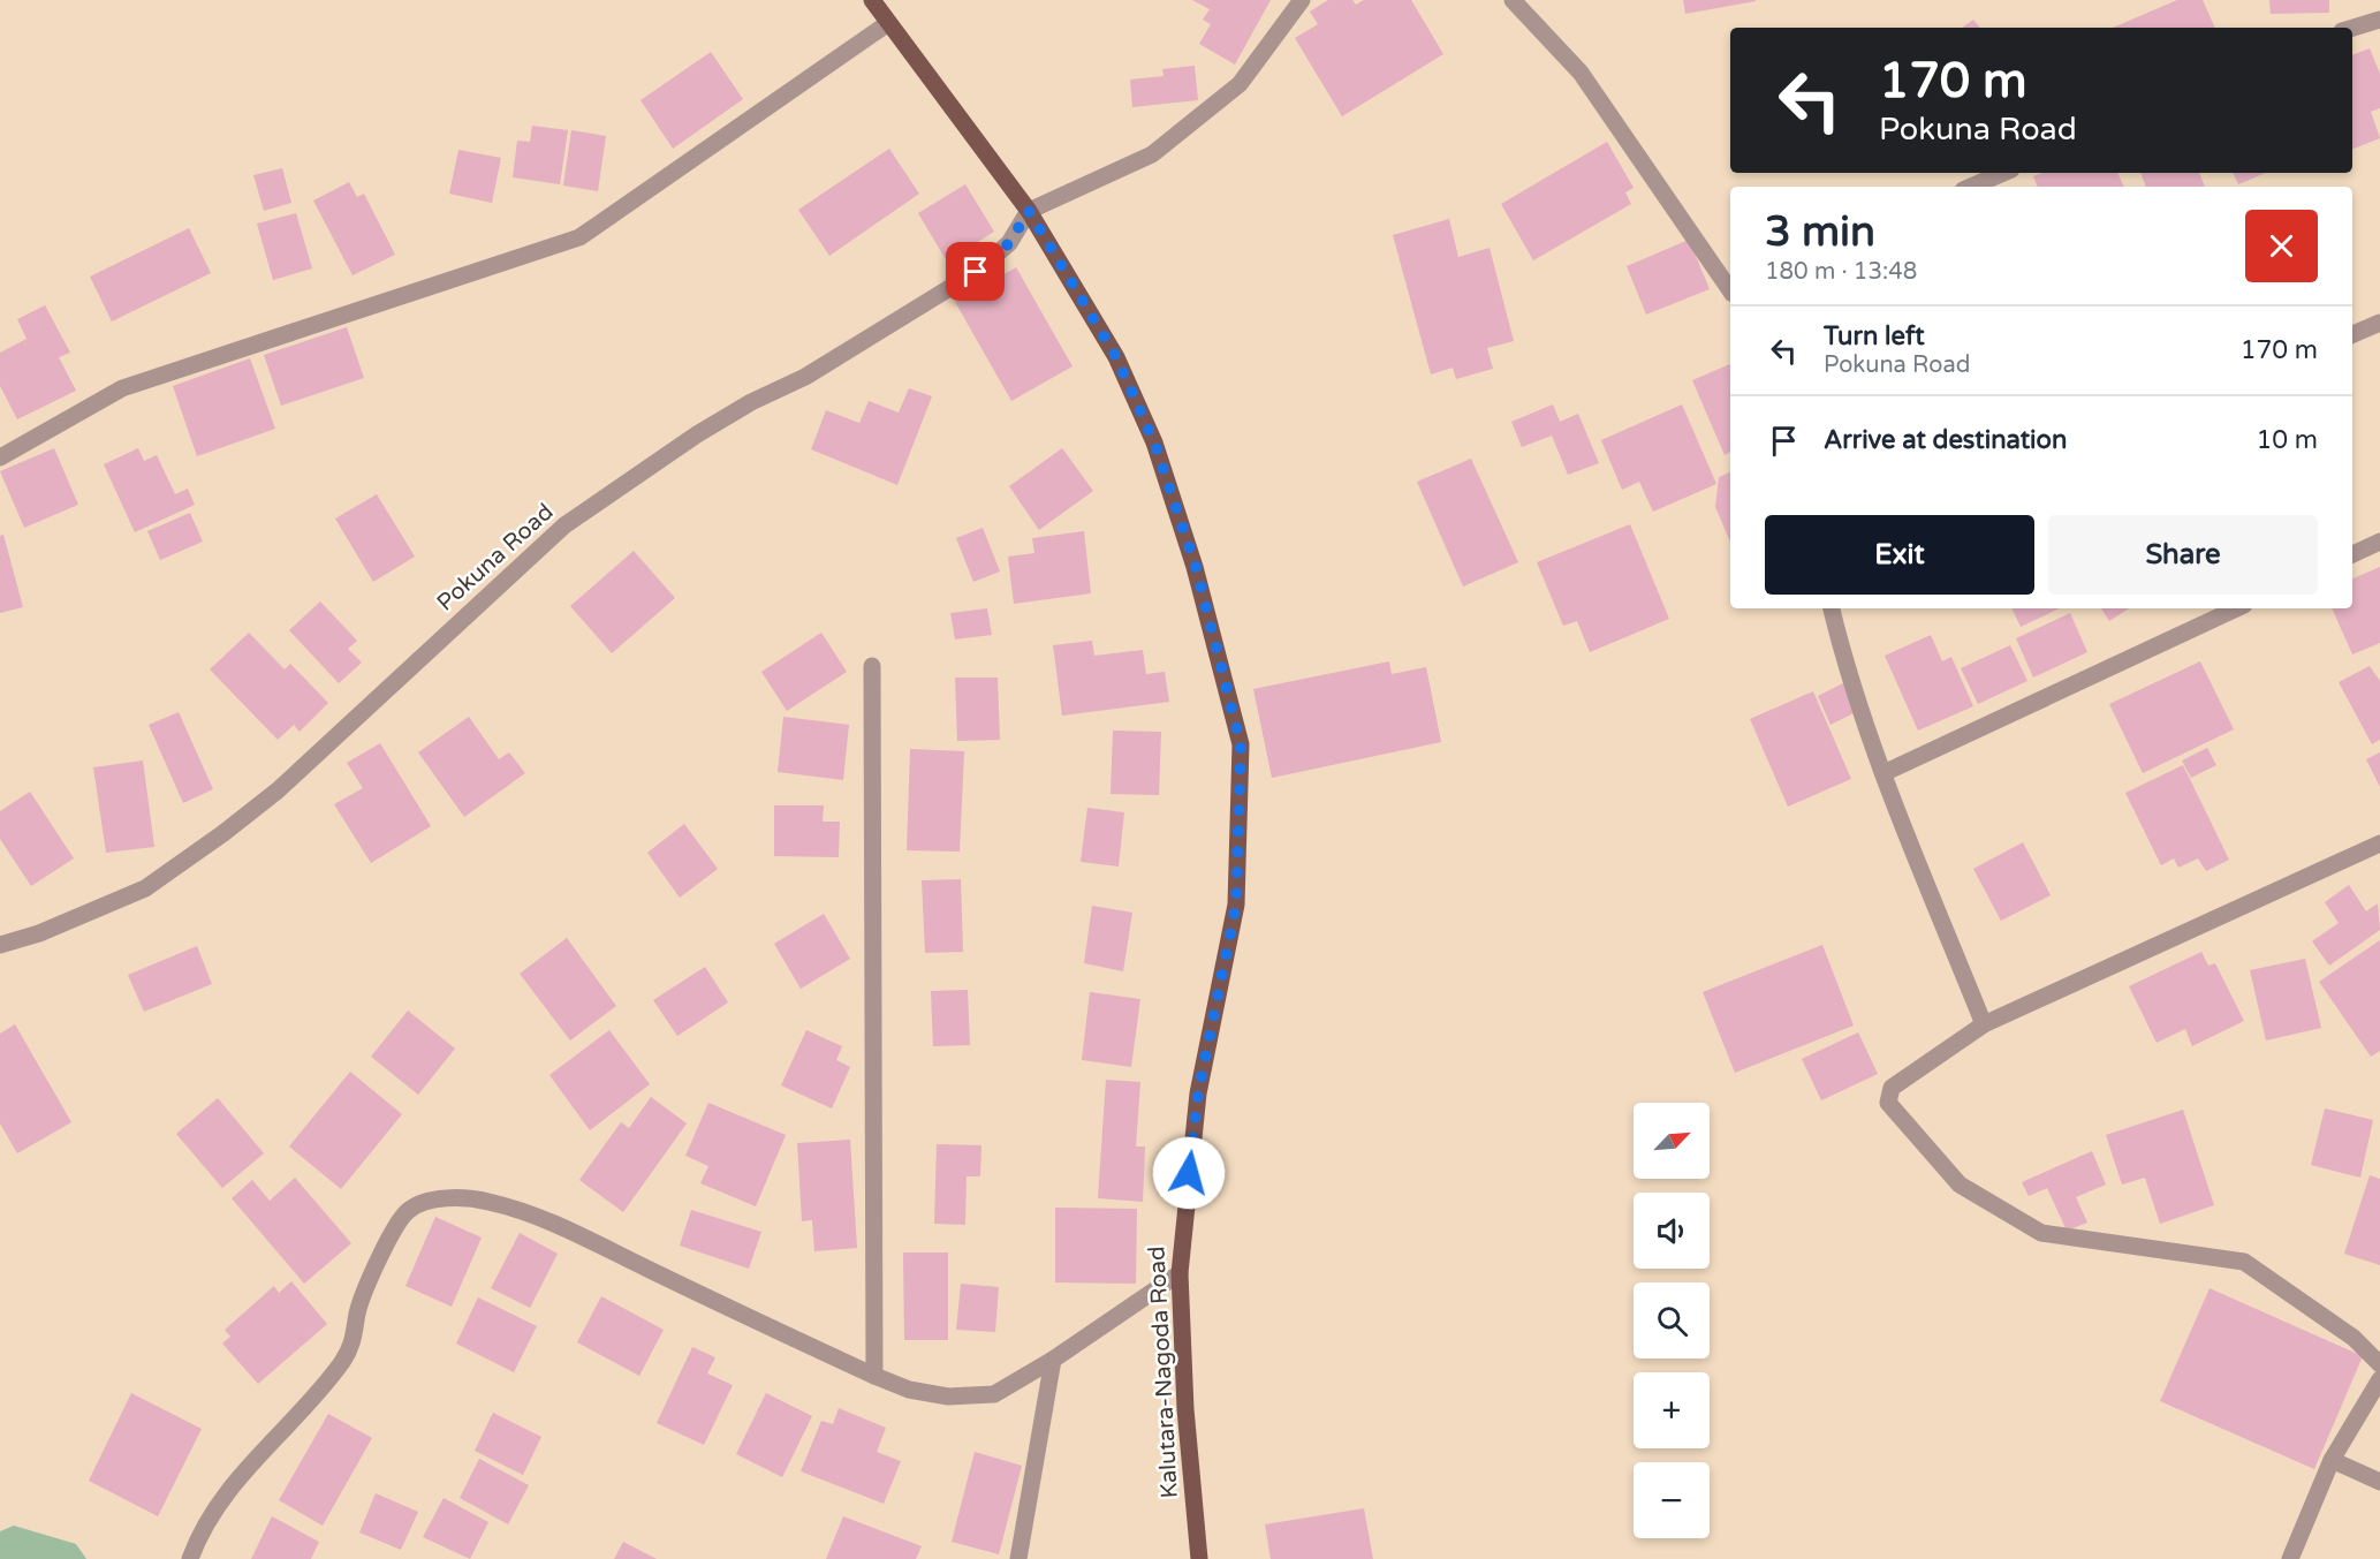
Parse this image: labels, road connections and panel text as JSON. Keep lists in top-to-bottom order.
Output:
{
  "streets": {
    "main road": ["Kalutara-Nagoda Road"],
    "street": ["Pokuna Road"]
  },
  "crossings": [
    ["Pokuna Road", "Kalutara-Nagoda Road"]
  ],
  "north": "top right",
  "page": {
    "turn": ["170 m", "Pokuna Road"],
    "heading": ["3 min", "180 m · 13:48"],
    "list": [
      {
        "name": "Turn left",
        "note": "Pokuna Road",
        "value": "170 m"
      },
      {
        "name": "Arrive at destination",
        "value": "10 m"
      }
    ],
    "buttons": ["Exit", "Share"],
    "map_buttons": ["+", "−"]
  }
}
